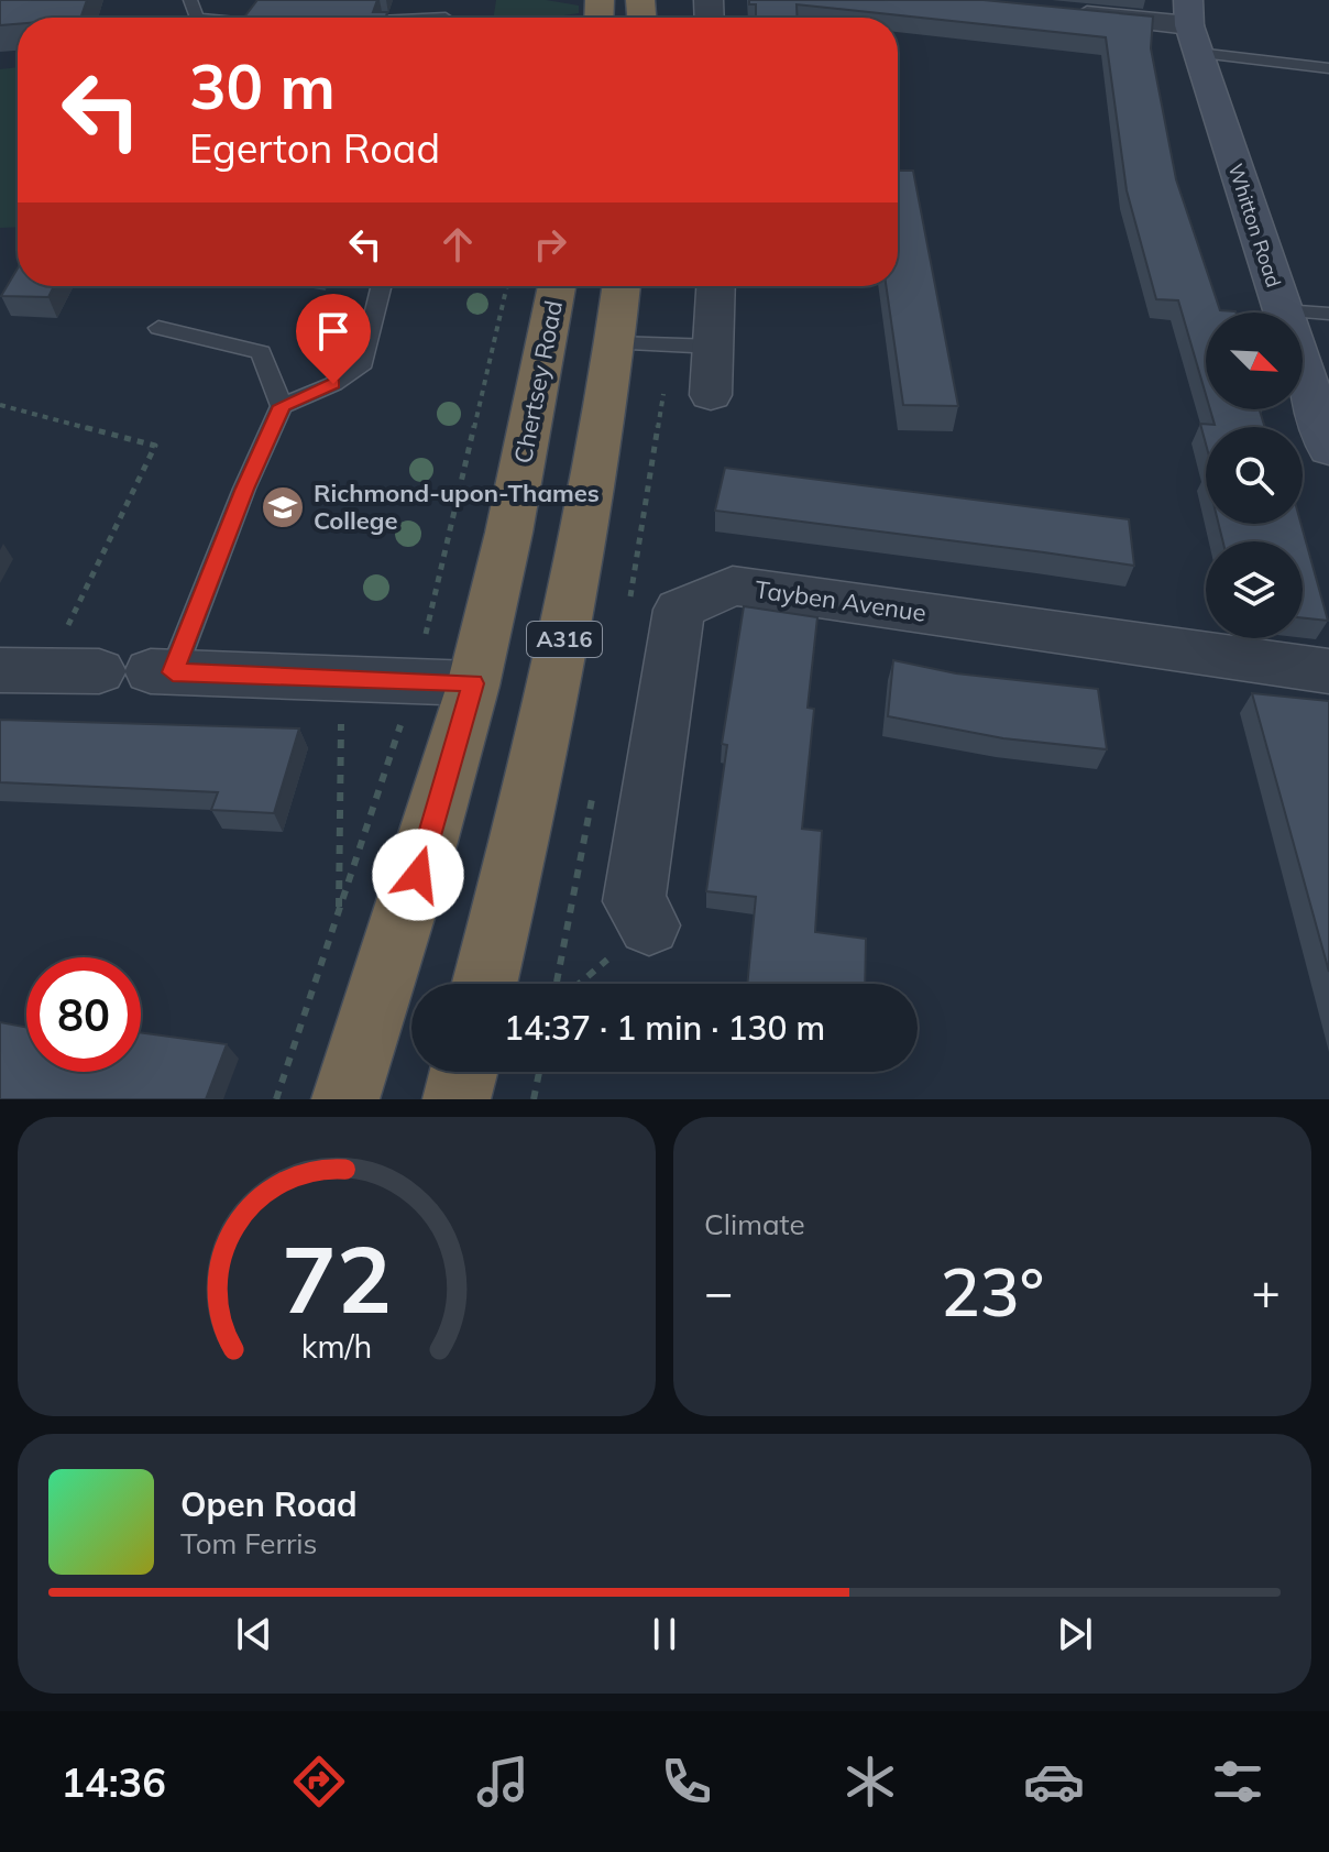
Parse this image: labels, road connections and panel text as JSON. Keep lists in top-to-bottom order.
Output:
{
  "streets": {
    "highway": ["Chertsey Road", "A316"],
    "main road": ["Whitton Road"],
    "street": ["Tayben Avenue"]
  },
  "places": {
    "school or university": ["Richmond-upon-Thames College"]
  },
  "north": "bottom right",
  "page": {
    "turn": ["30 m", "Egerton Road"],
    "limit": "80",
    "trip": "14:37 · 1 min · 130 m",
    "tile": "Climate",
    "heat": ["−", "23°", "+"],
    "song": ["Open Road", "Tom Ferris"],
    "tabs": "14:36",
    "gauge": ["72", "km/h"]
  }
}
